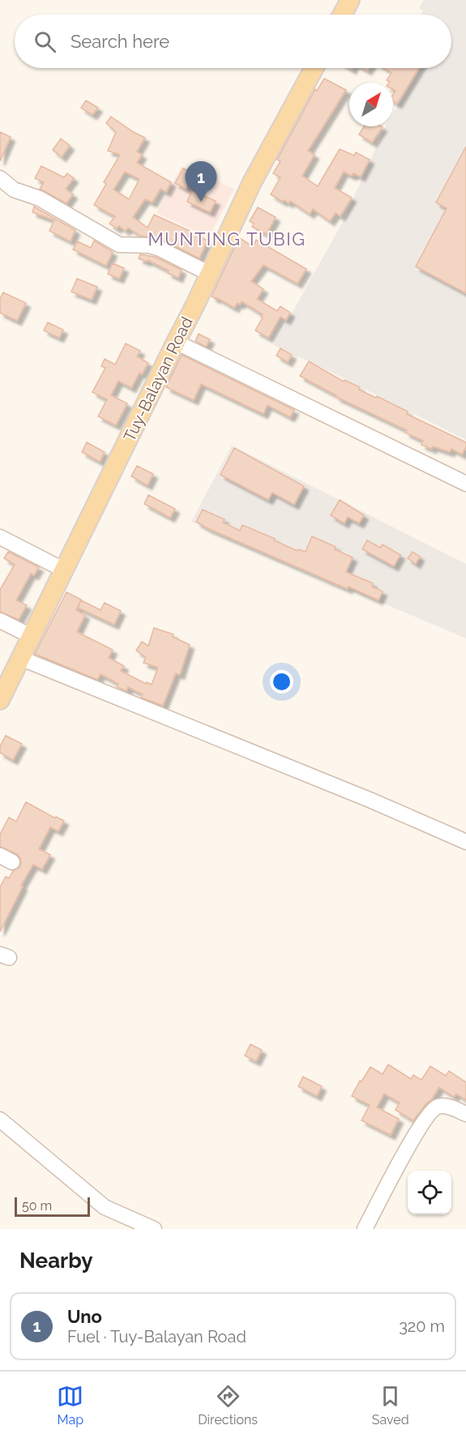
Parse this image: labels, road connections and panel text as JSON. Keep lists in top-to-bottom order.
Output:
{
  "streets": {
    "main road": ["Tuy-Balayan Road"]
  },
  "districts": ["MUNTING TUBIG"],
  "scale_bar": "50 m",
  "north": "top right",
  "page": {
    "search": "Search here",
    "pins": "1",
    "scale": "50 m",
    "heading": "Nearby",
    "list": [
      {
        "mark": "1",
        "name": "Uno",
        "note": "Fuel · Tuy-Balayan Road",
        "value": "320 m"
      }
    ],
    "nav": ["Map", "Directions", "Saved"]
  }
}
